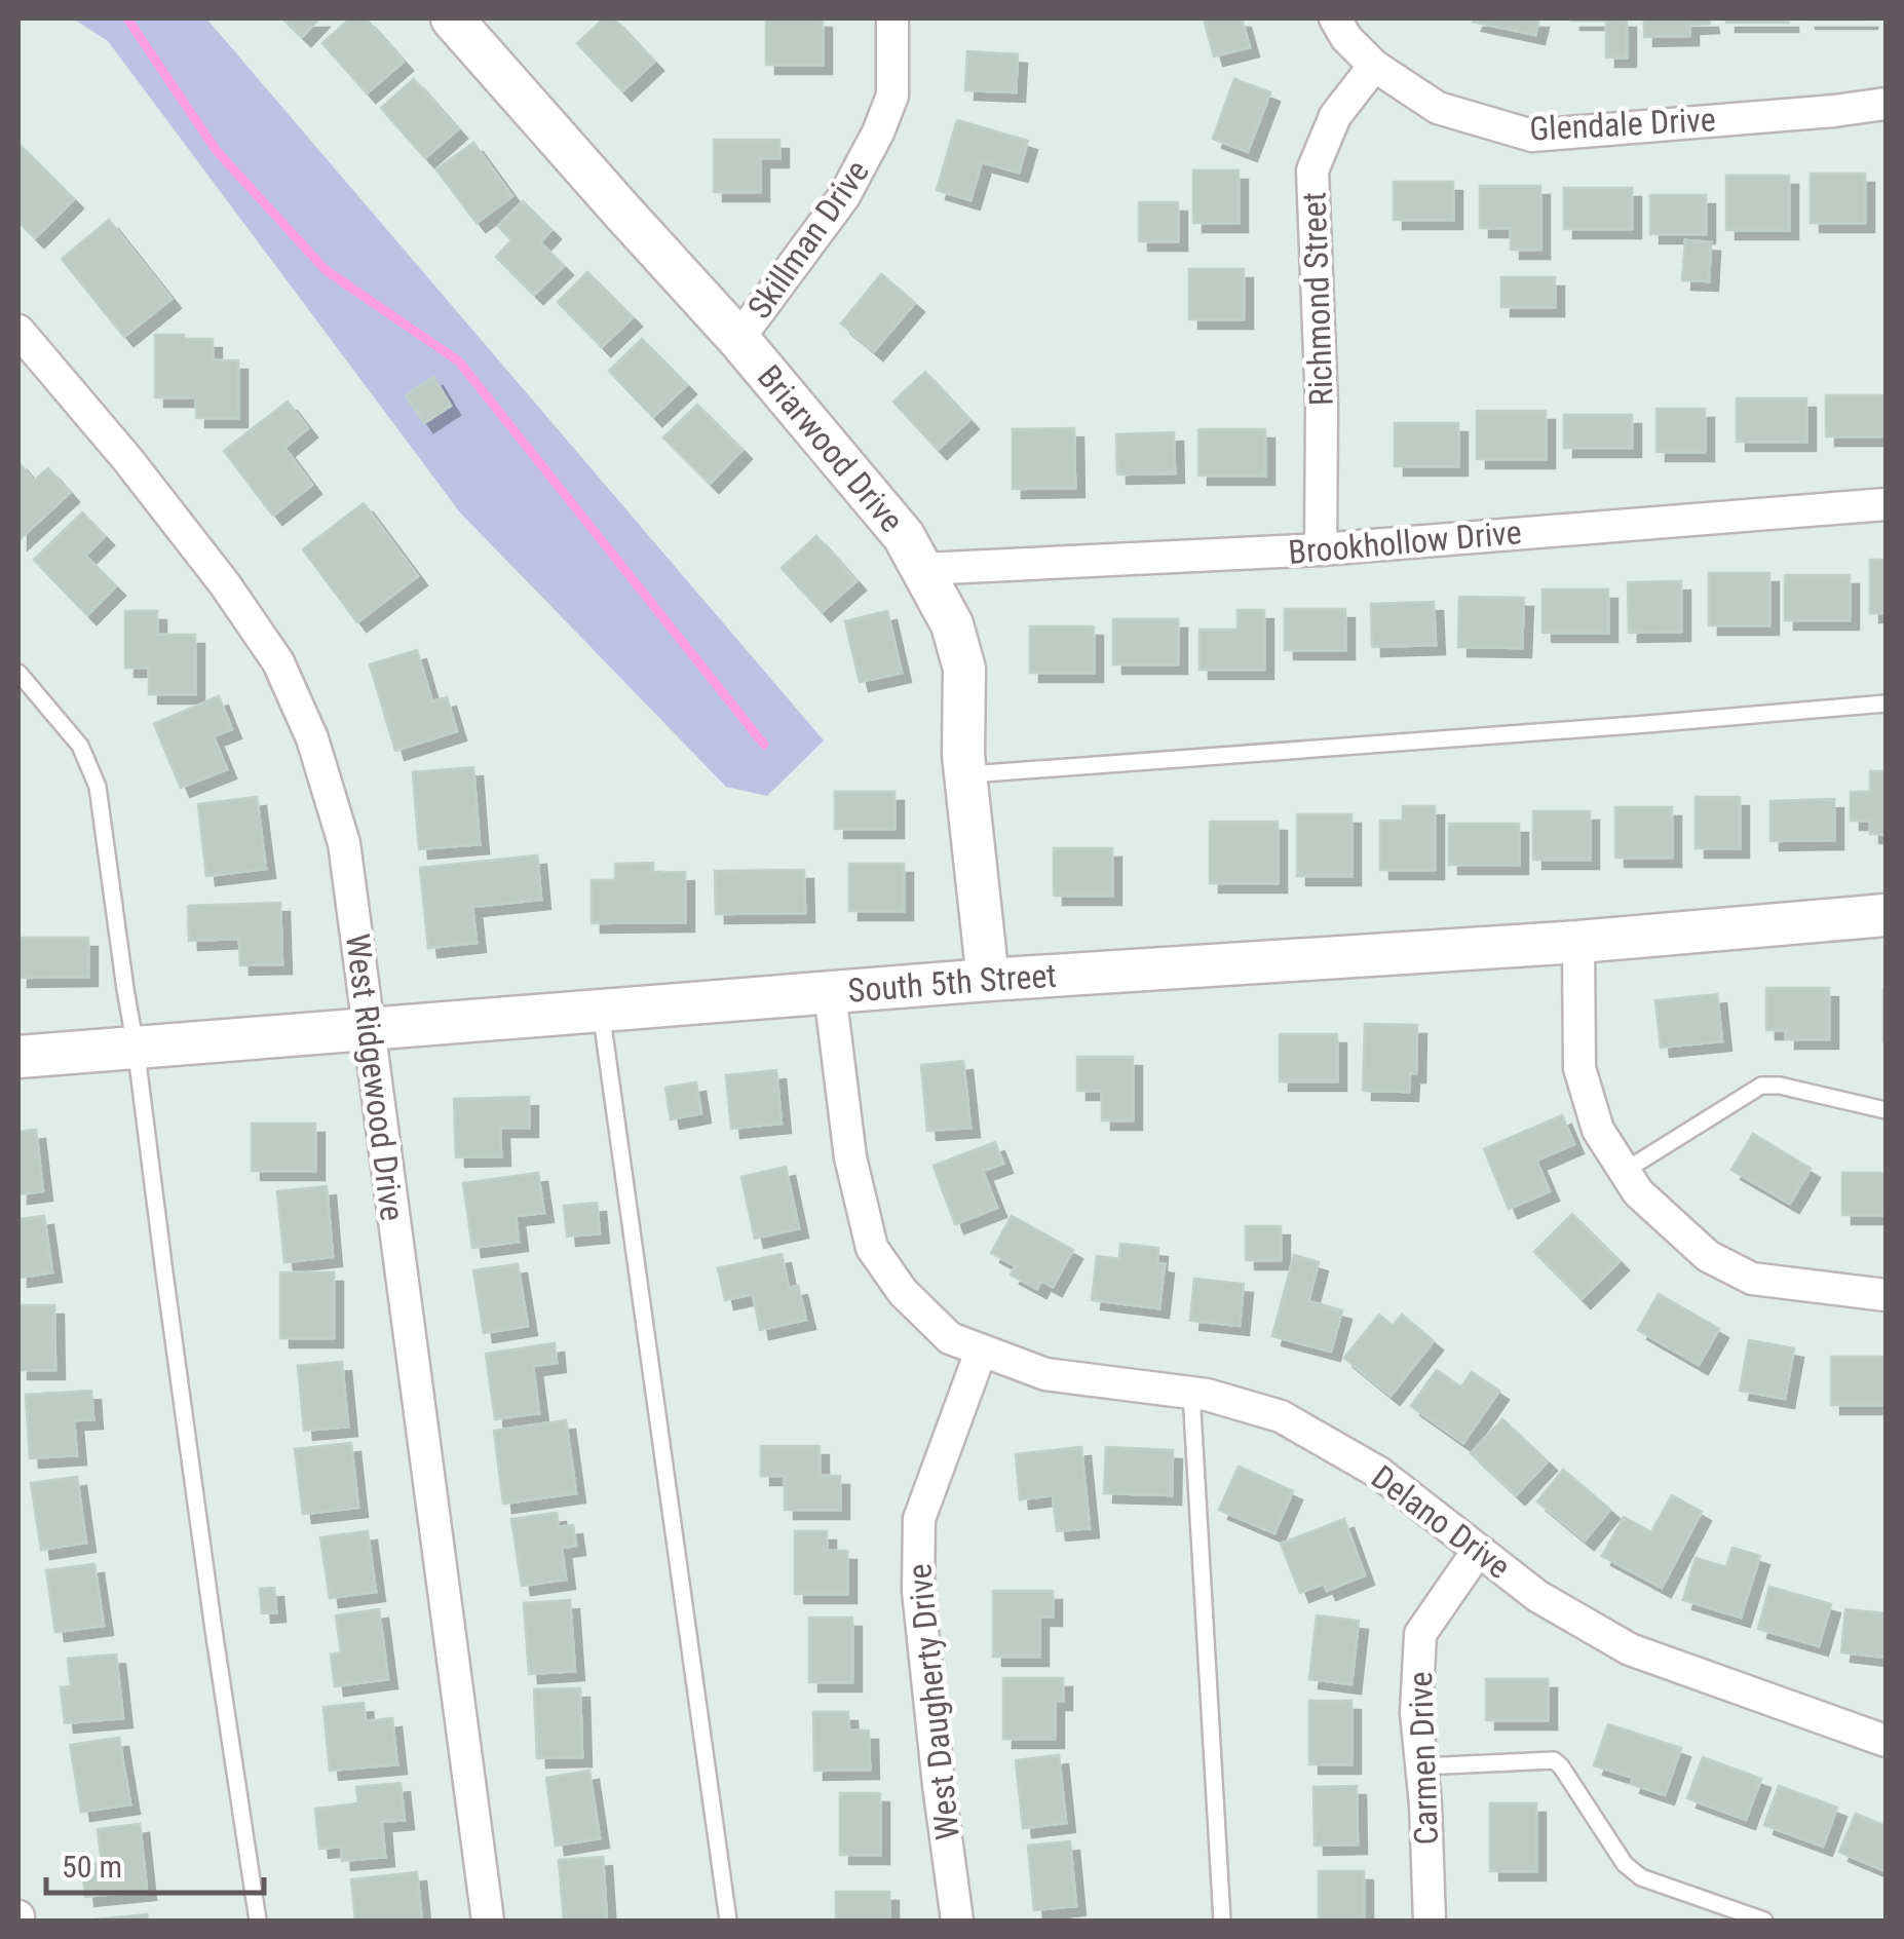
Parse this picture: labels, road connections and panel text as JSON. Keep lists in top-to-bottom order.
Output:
{
  "streets": {
    "street": [
      "Glendale Drive",
      "Skillman Drive",
      "Richmond Street",
      "Briarwood Drive",
      "Brookhollow Drive",
      "South 5th Street",
      "West Ridgewood Drive",
      "Delano Drive",
      "West Daugherty Drive",
      "Carmen Drive"
    ]
  },
  "crossings": [
    ["Glendale Drive", "Richmond Street"],
    ["Skillman Drive", "Briarwood Drive"],
    ["Richmond Street", "Brookhollow Drive"],
    ["Briarwood Drive", "Brookhollow Drive"],
    ["Briarwood Drive", "South 5th Street"],
    ["South 5th Street", "West Ridgewood Drive"],
    ["Delano Drive", "West Daugherty Drive"],
    ["Delano Drive", "Carmen Drive"]
  ],
  "scale_bar": "50 m"
}
